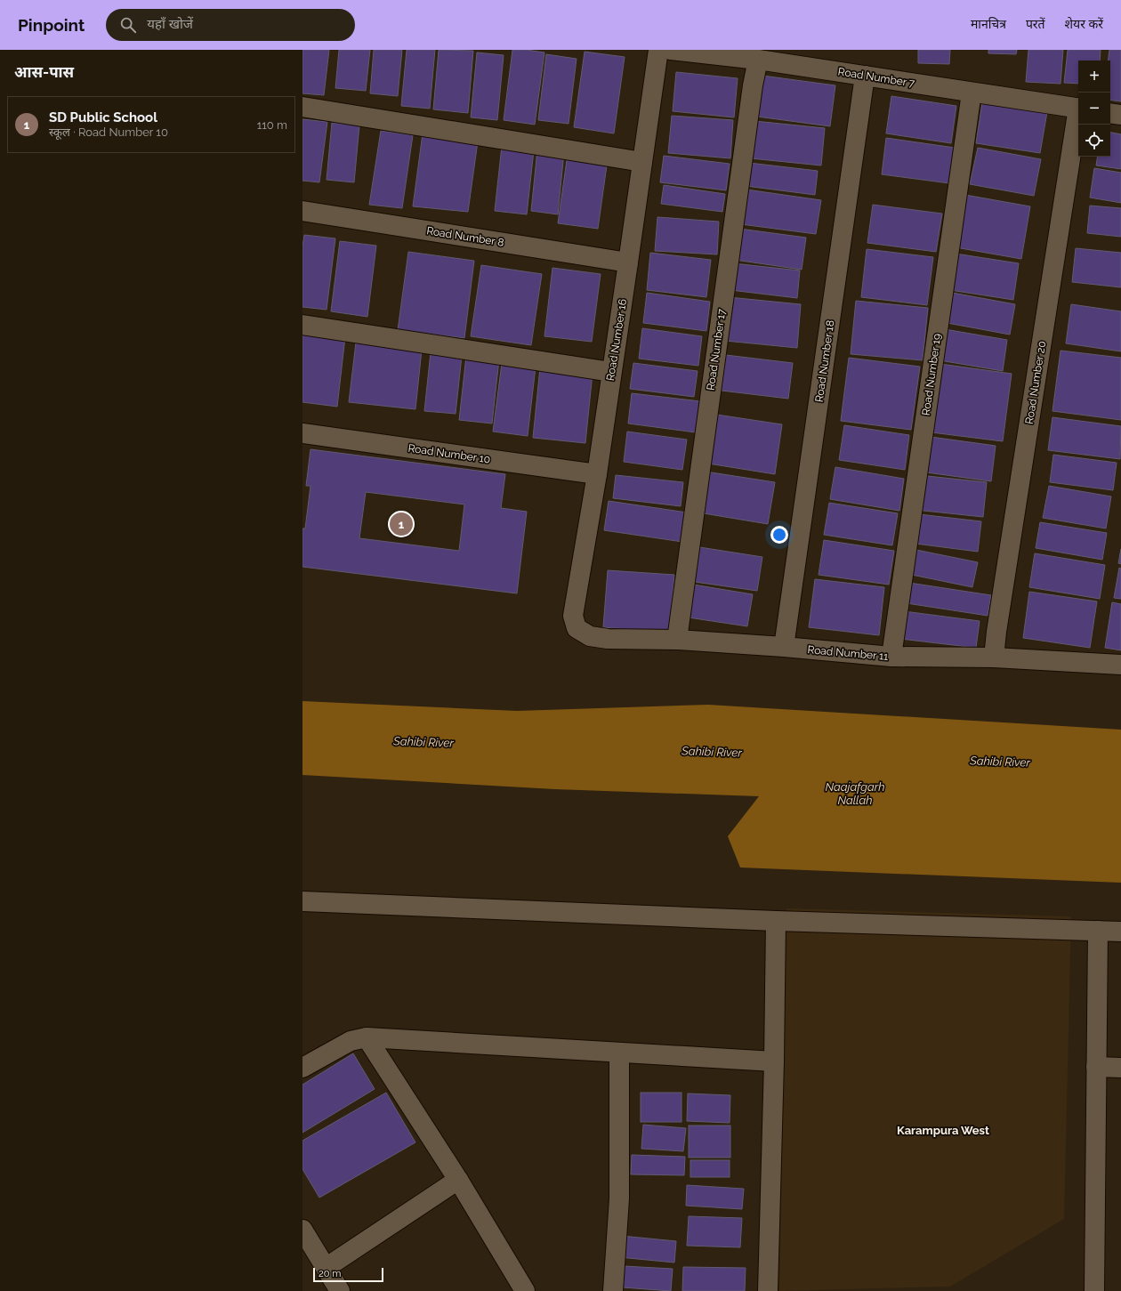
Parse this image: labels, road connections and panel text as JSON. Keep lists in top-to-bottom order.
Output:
{
  "streets": {
    "street": [
      "Road Number 7",
      "Road Number 8",
      "Road Number 16",
      "Road Number 17",
      "Road Number 18",
      "Road Number 19",
      "Road Number 20",
      "Road Number 10",
      "Road Number 11"
    ]
  },
  "crossings": [
    ["Road Number 7", "Road Number 17"],
    ["Road Number 7", "Road Number 18"],
    ["Road Number 7", "Road Number 19"],
    ["Road Number 8", "Road Number 16"],
    ["Road Number 16", "Road Number 10"],
    ["Road Number 16", "Road Number 11"],
    ["Road Number 17", "Road Number 11"],
    ["Road Number 18", "Road Number 11"],
    ["Road Number 19", "Road Number 11"],
    ["Road Number 20", "Road Number 11"]
  ],
  "districts": ["Karampura West"],
  "water": ["Sahibi River", "Naajafgarh Nallah"],
  "scale_bar": "20 m",
  "page": {
    "header": "Pinpoint",
    "search": "यहाँ खोजें",
    "nav": ["मानचित्र", "परतें", "शेयर करें"],
    "heading": "आस-पास",
    "map_buttons": ["+", "−"],
    "list": [
      {
        "mark": "1",
        "name": "SD Public School",
        "note": "स्कूल · Road Number 10",
        "value": "110 m"
      }
    ],
    "pins": "1",
    "scale": "20 m"
  }
}
